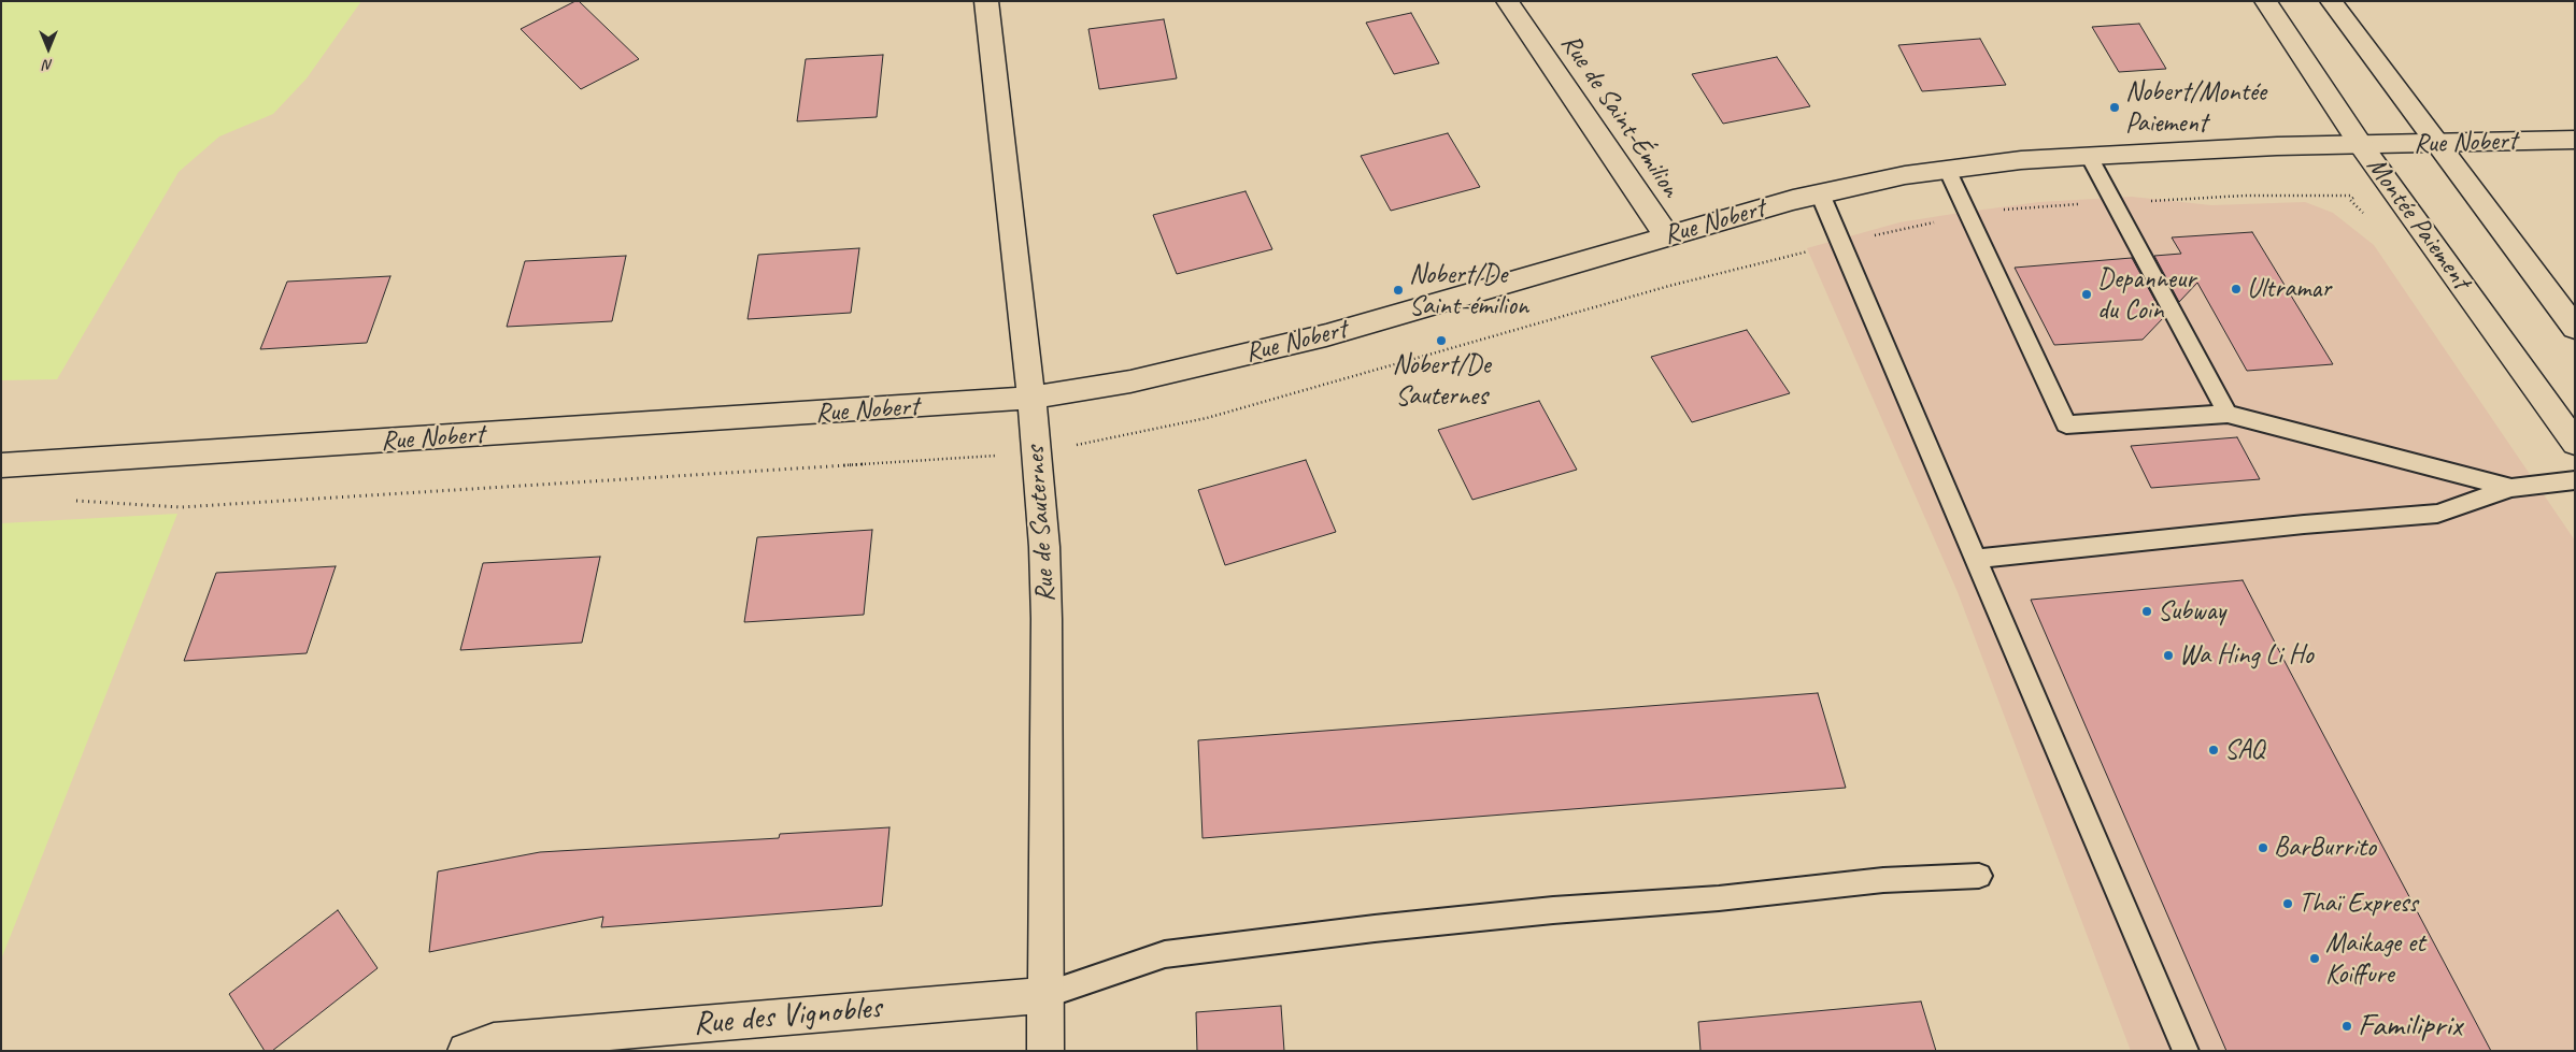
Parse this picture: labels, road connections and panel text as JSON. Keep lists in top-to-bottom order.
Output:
{
  "streets": {
    "street": [
      "Rue de Saint-Émilion",
      "Rue Nobert",
      "Montée Paiement",
      "Rue de Sauternes",
      "Rue des Vignobles"
    ]
  },
  "crossings": [
    ["Rue de Saint-Émilion", "Rue Nobert"],
    ["Rue Nobert", "Montée Paiement"],
    ["Rue Nobert", "Rue de Sauternes"],
    ["Rue de Sauternes", "Rue des Vignobles"]
  ],
  "places": [
    "Nobert/Montée Paiement",
    "Ultramar",
    "Nobert/De Saint-émilion",
    "Depanneur du Coin",
    "Nobert/De Sauternes",
    "Subway",
    "Wa Hing Li Ho",
    "SAQ",
    "BarBurrito",
    "Thaï Express",
    "Maikage et Koiffure",
    "Familiprix"
  ],
  "north": "bottom"
}
